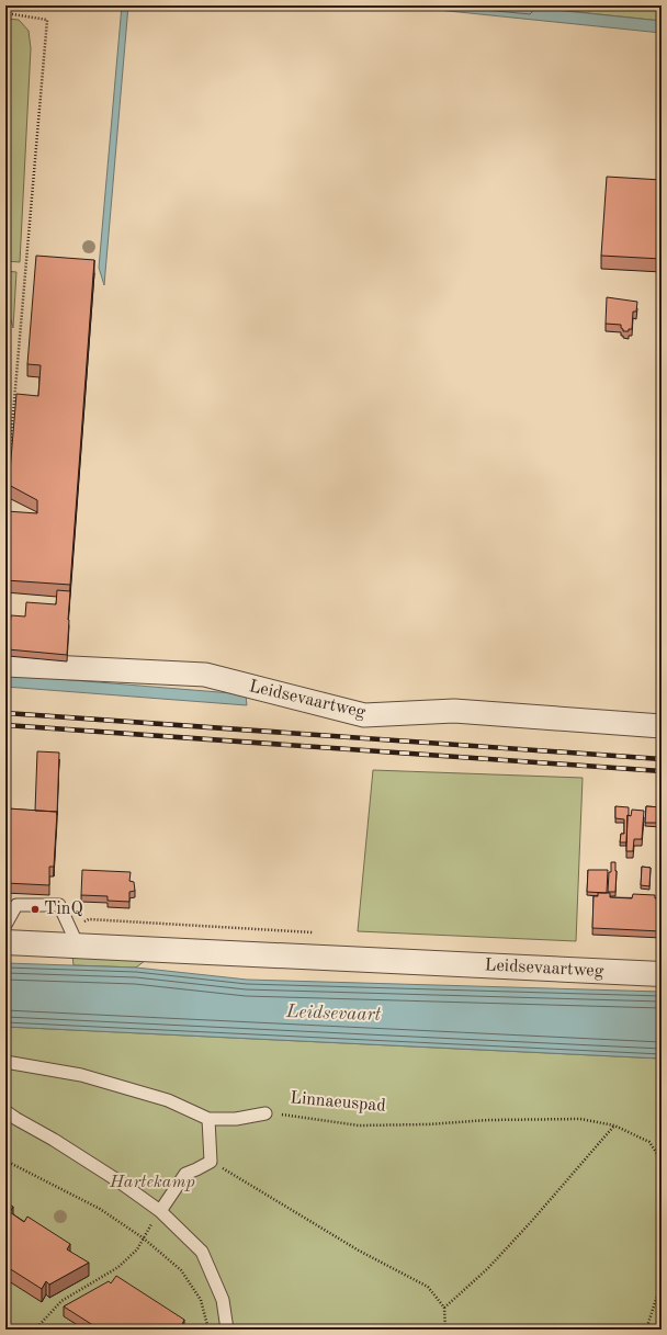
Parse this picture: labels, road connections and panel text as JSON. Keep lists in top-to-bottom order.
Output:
{
  "streets": {
    "street": ["Leidsevaartweg"],
    "lane": ["Linnaeuspad"]
  },
  "water": ["Leidsevaart"],
  "parks": ["Hartekamp"],
  "places": ["TinQ"]
}
